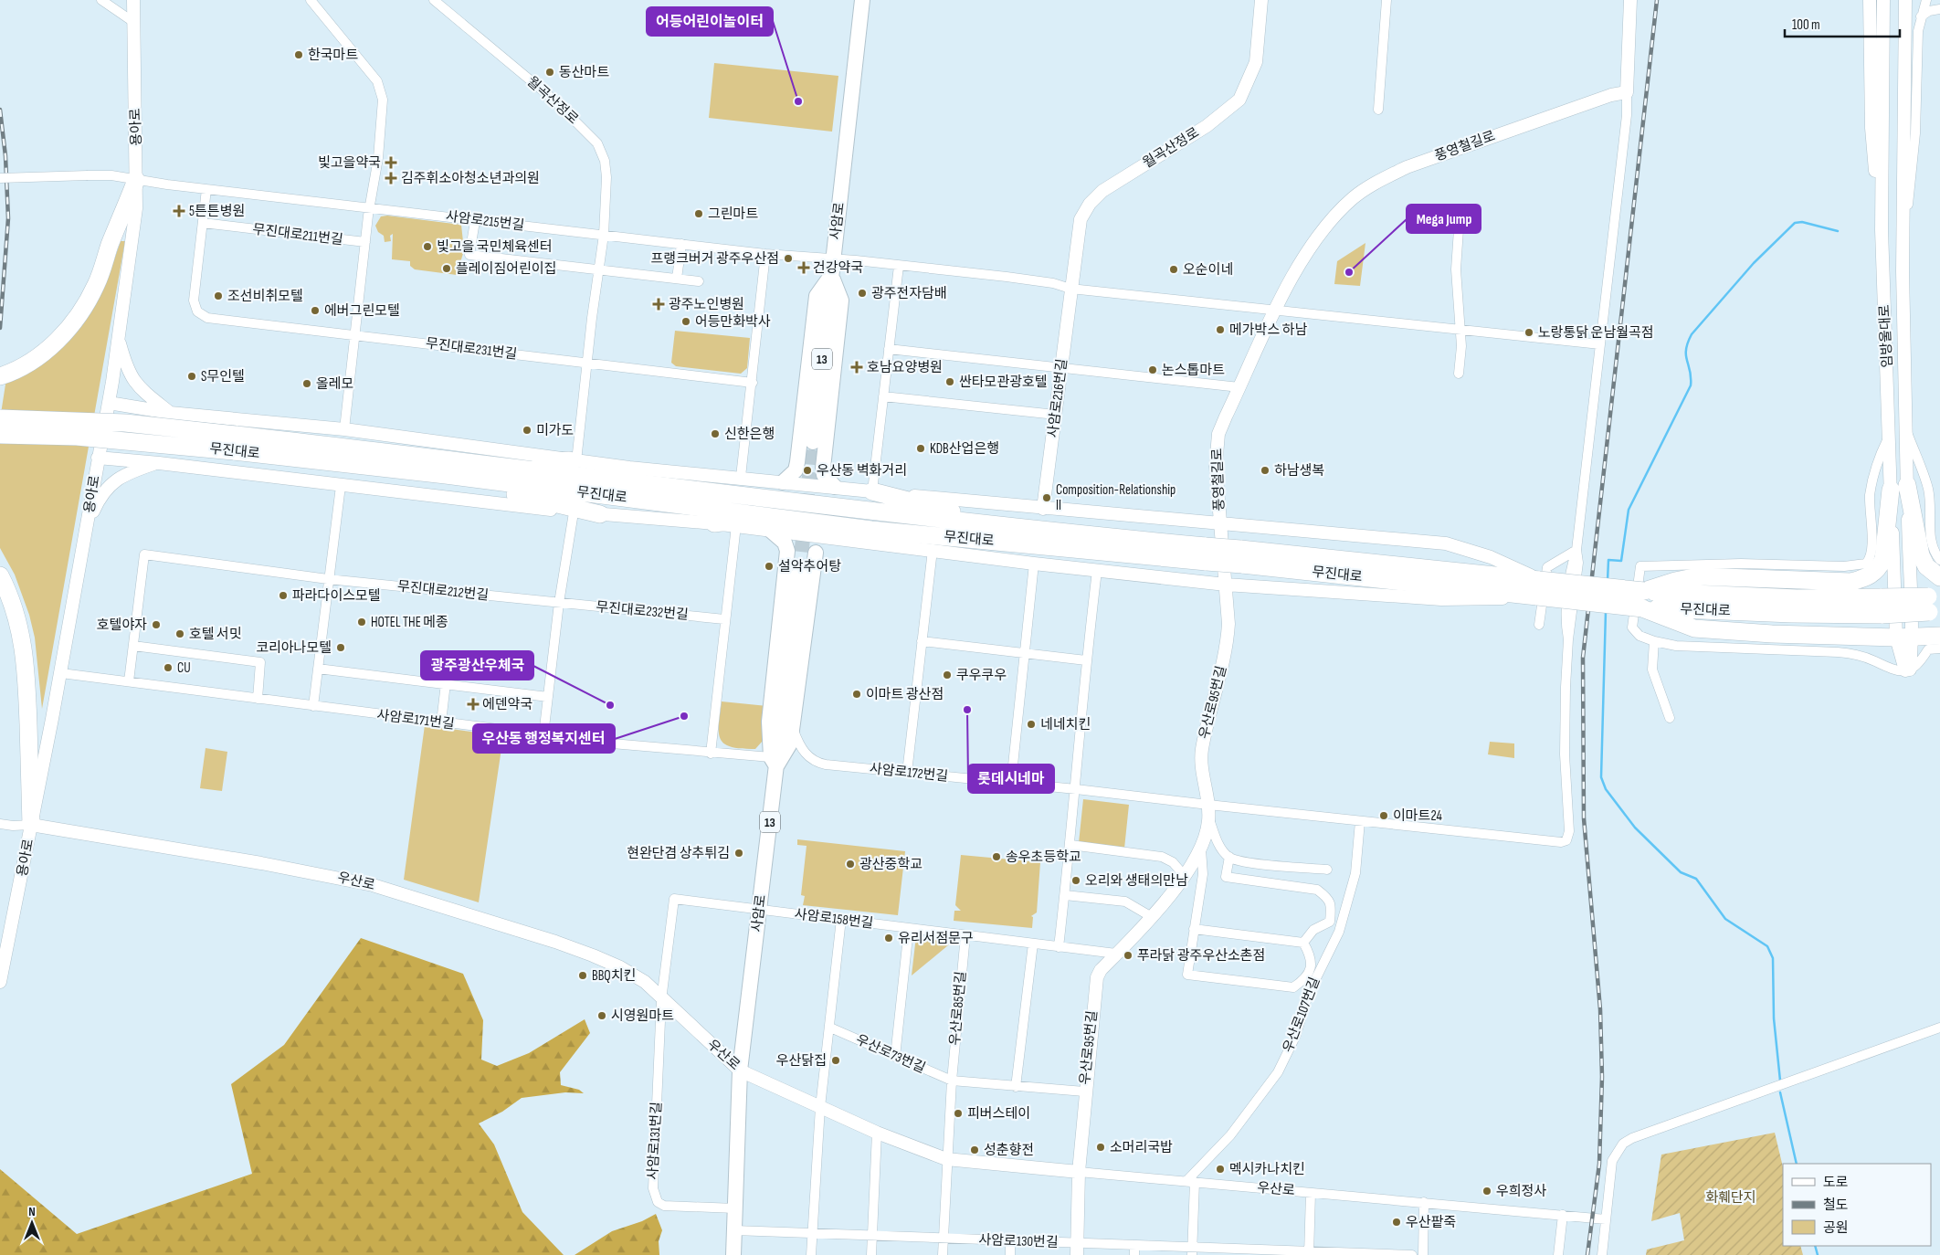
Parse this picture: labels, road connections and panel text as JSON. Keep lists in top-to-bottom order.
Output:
{
  "streets": {
    "highway": ["무진대로"],
    "main road": ["사암로", "13"],
    "street": [
      "월곡산정로",
      "용아로",
      "풍영철길로",
      "사암로215번길",
      "무진대로211번길",
      "임방울대로",
      "무진대로231번길",
      "사암로216번길",
      "무진대로212번길",
      "무진대로232번길",
      "우산로95번길",
      "사암로171번길",
      "사암로172번길",
      "우산로",
      "사암로158번길",
      "우산로85번길",
      "우산로107번길",
      "우산로73번길",
      "사암로131번길",
      "사암로130번길"
    ]
  },
  "crossings": [
    ["월곡산정로", "사암로215번길"],
    ["월곡산정로", "사암로216번길"],
    ["용아로", "사암로215번길"],
    ["용아로", "무진대로"],
    ["용아로", "사암로171번길"],
    ["용아로", "우산로"],
    ["풍영철길로", "우산로95번길"],
    ["사암로215번길", "사암로"],
    ["사암로", "사암로171번길"],
    ["사암로", "우산로"],
    ["사암로", "사암로158번길"],
    ["사암로", "사암로131번길"],
    ["사암로", "사암로130번길"],
    ["무진대로", "우산로95번길"],
    ["무진대로", "사암로172번길"],
    ["무진대로212번길", "무진대로232번길"],
    ["우산로95번길", "사암로172번길"],
    ["우산로95번길", "우산로"],
    ["우산로95번길", "사암로158번길"],
    ["우산로95번길", "사암로130번길"],
    ["사암로172번길", "우산로107번길"],
    ["우산로", "우산로85번길"],
    ["우산로", "우산로107번길"],
    ["우산로", "사암로131번길"],
    ["사암로158번길", "우산로85번길"],
    ["우산로85번길", "우산로73번길"]
  ],
  "parks": ["화훼단지"],
  "places": {
    "other": [
      "한국마트",
      "동산마트",
      "어등어린이놀이터",
      "그린마트",
      "빛고을 국민체육센터",
      "프랭크버거 광주우산점",
      "플레이짐어린이집",
      "오순이네",
      "Mega Jump",
      "광주전자담배",
      "조선비취모텔",
      "에버그린모텔",
      "어등만화박사",
      "메가박스 하남",
      "노랑통닭 운남월곡점",
      "논스톱마트",
      "S무인텔",
      "싼타모관광호텔",
      "올레모",
      "미가도",
      "신한은행",
      "KDB산업은행",
      "우산동 벽화거리",
      "하남생복",
      "Composition-Relationship II",
      "설악추어탕",
      "파라다이스모텔",
      "HOTEL THE 메종",
      "호텔야자",
      "호텔 서밋",
      "코리아나모텔",
      "CU",
      "쿠우쿠우",
      "이마트 광산점",
      "광주광산우체국",
      "롯데시네마",
      "우산동 행정복지센터",
      "네네치킨",
      "이마트24",
      "현완단겸 상추튀김",
      "송우초등학교",
      "광산중학교",
      "오리와 생태의만남",
      "유리서점문구",
      "푸라닭 광주우산소촌점",
      "BBQ치킨",
      "시영원마트",
      "우산닭집",
      "피버스테이",
      "소머리국밥",
      "성춘향전",
      "멕시카나치킨",
      "우희정사",
      "우산팥죽"
    ],
    "health": [
      "빛고을약국",
      "김주휘소아청소년과의원",
      "5튼튼병원",
      "건강약국",
      "광주노인병원",
      "호남요양병원",
      "에덴약국"
    ]
  },
  "legend": ["도로", "철도", "공원"],
  "scale_bar": "100 m",
  "north": "top"
}
